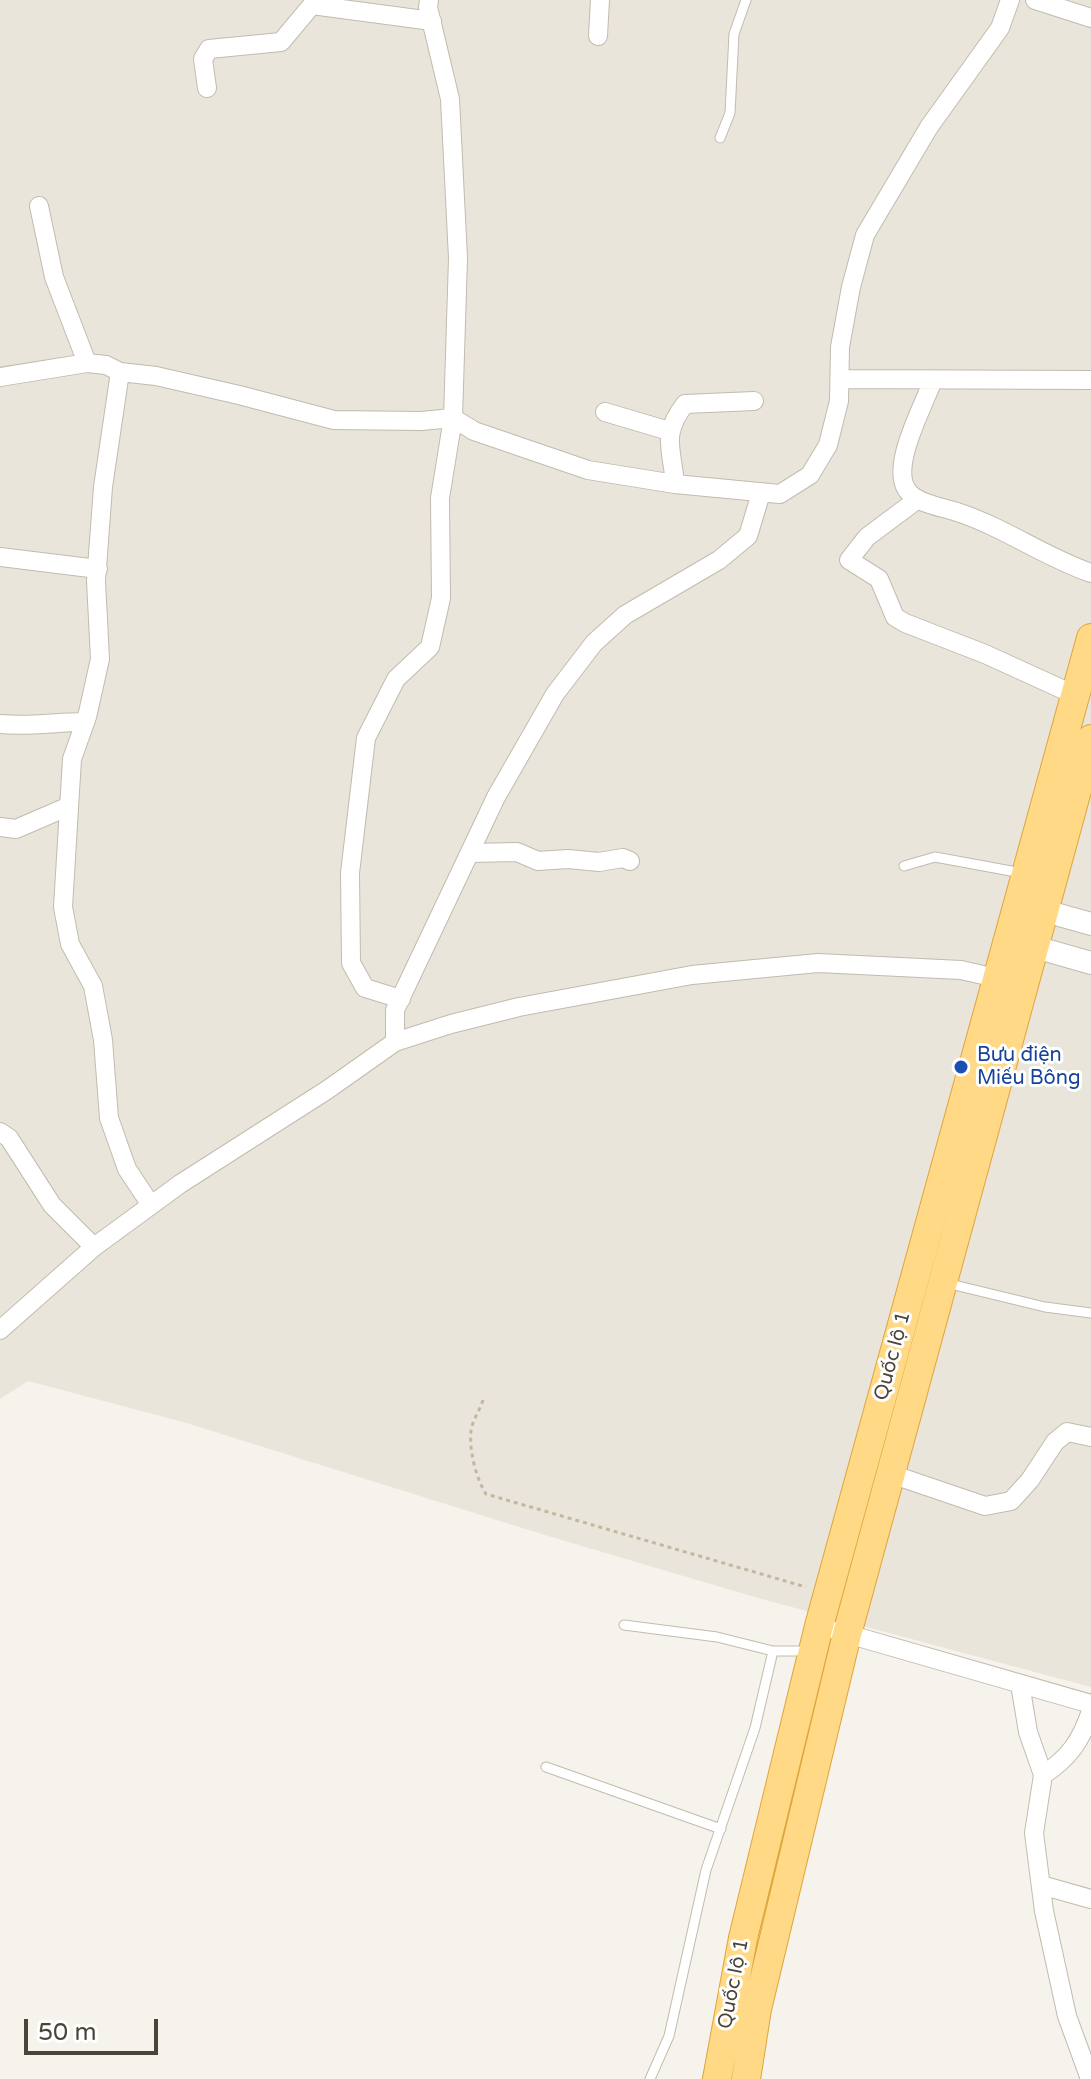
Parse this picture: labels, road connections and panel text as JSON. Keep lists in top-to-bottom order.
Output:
{
  "streets": {
    "highway": ["Quốc lộ 1"]
  },
  "places": ["Bưu điện Miếu Bông"],
  "scale_bar": "50 m"
}
